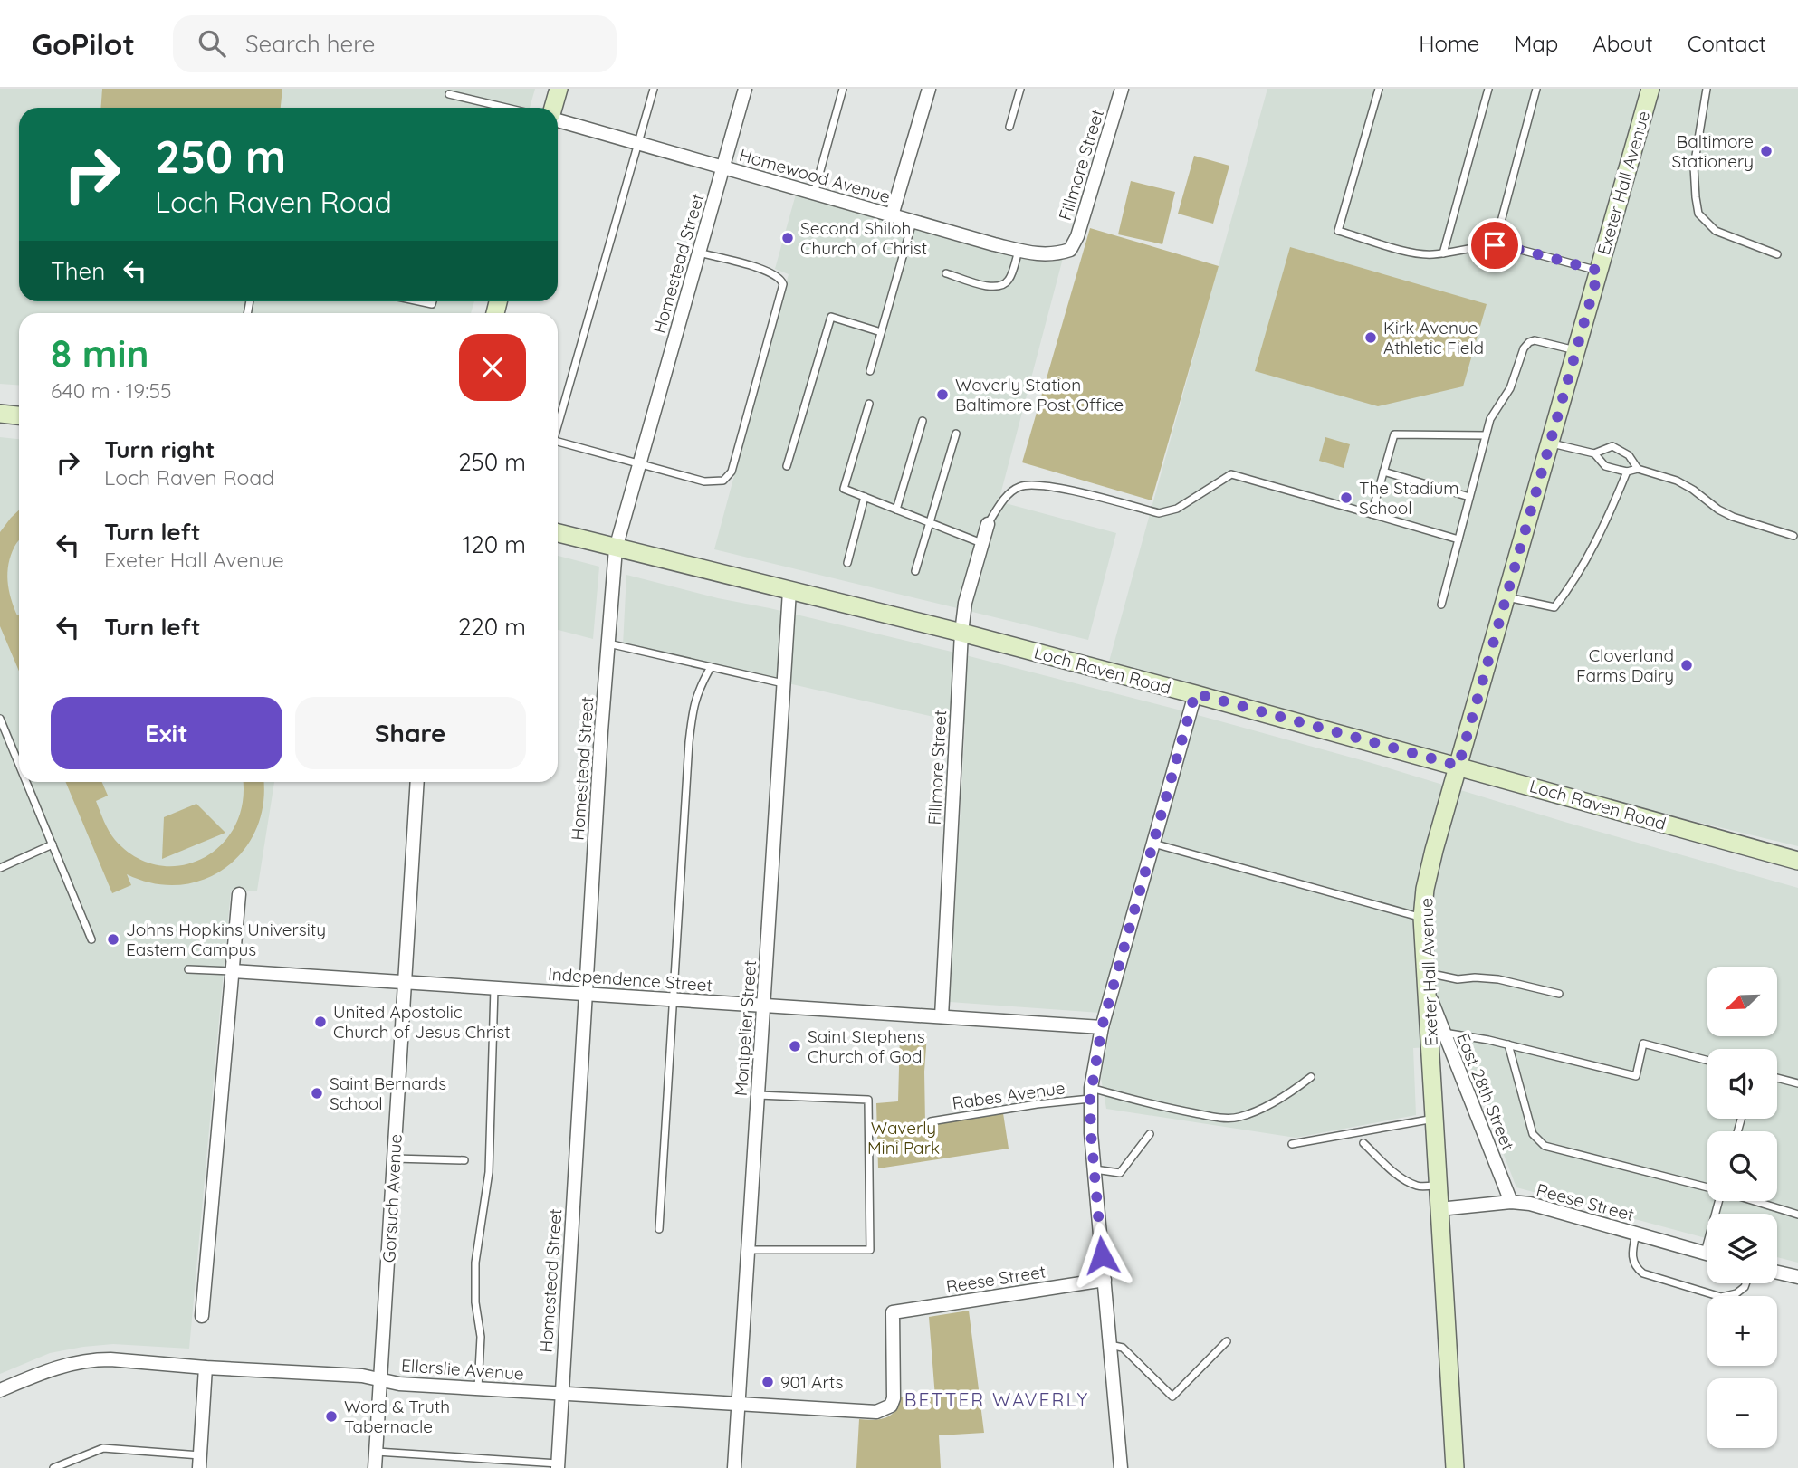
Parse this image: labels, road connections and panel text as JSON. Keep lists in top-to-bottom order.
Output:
{
  "streets": {
    "street": [
      "Fillmore Street",
      "Homewood Avenue",
      "Exeter Hall Avenue",
      "Homestead Street",
      "Loch Raven Road",
      "Independence Street",
      "Montpelier Street",
      "East 28th Street",
      "Gorsuch Avenue",
      "Reese Street",
      "Ellerslie Avenue"
    ],
    "lane": ["Rabes Avenue"]
  },
  "crossings": [
    ["Fillmore Street", "Homewood Avenue"],
    ["Fillmore Street", "Loch Raven Road"],
    ["Fillmore Street", "Independence Street"],
    ["Homewood Avenue", "Homestead Street"],
    ["Exeter Hall Avenue", "Loch Raven Road"],
    ["Exeter Hall Avenue", "East 28th Street"],
    ["Exeter Hall Avenue", "Reese Street"],
    ["Homestead Street", "Loch Raven Road"],
    ["Homestead Street", "Independence Street"],
    ["Homestead Street", "Ellerslie Avenue"],
    ["Loch Raven Road", "Montpelier Street"],
    ["Independence Street", "Montpelier Street"],
    ["Independence Street", "Gorsuch Avenue"],
    ["Montpelier Street", "Ellerslie Avenue"],
    ["East 28th Street", "Reese Street"],
    ["Gorsuch Avenue", "Ellerslie Avenue"],
    ["Reese Street", "Ellerslie Avenue"]
  ],
  "districts": ["BETTER WAVERLY"],
  "parks": ["Waverly Mini Park"],
  "places": [
    "Baltimore Stationery",
    "Second Shiloh Church of Christ",
    "Kirk Avenue Athletic Field",
    "Waverly Station Baltimore Post Office",
    "The Stadium School",
    "Cloverland Farms Dairy",
    "Johns Hopkins University Eastern Campus",
    "United Apostolic Church of Jesus Christ",
    "Saint Stephens Church of God",
    "Saint Bernards School",
    "901 Arts",
    "Word & Truth Tabernacle"
  ],
  "north": "bottom left",
  "page": {
    "header": "GoPilot",
    "search": "Search here",
    "nav": [
      "Home",
      "Map",
      "About",
      "Contact"
    ],
    "turn": ["250 m", "Loch Raven Road"],
    "then": "Then",
    "heading": ["8 min", "640 m · 19:55"],
    "list": [
      {
        "name": "Turn right",
        "note": "Loch Raven Road",
        "value": "250 m"
      },
      {
        "name": "Turn left",
        "note": "Exeter Hall Avenue",
        "value": "120 m"
      },
      {
        "name": "Turn left",
        "value": "220 m"
      }
    ],
    "buttons": ["Exit", "Share"],
    "map_buttons": ["+", "−"]
  }
}
